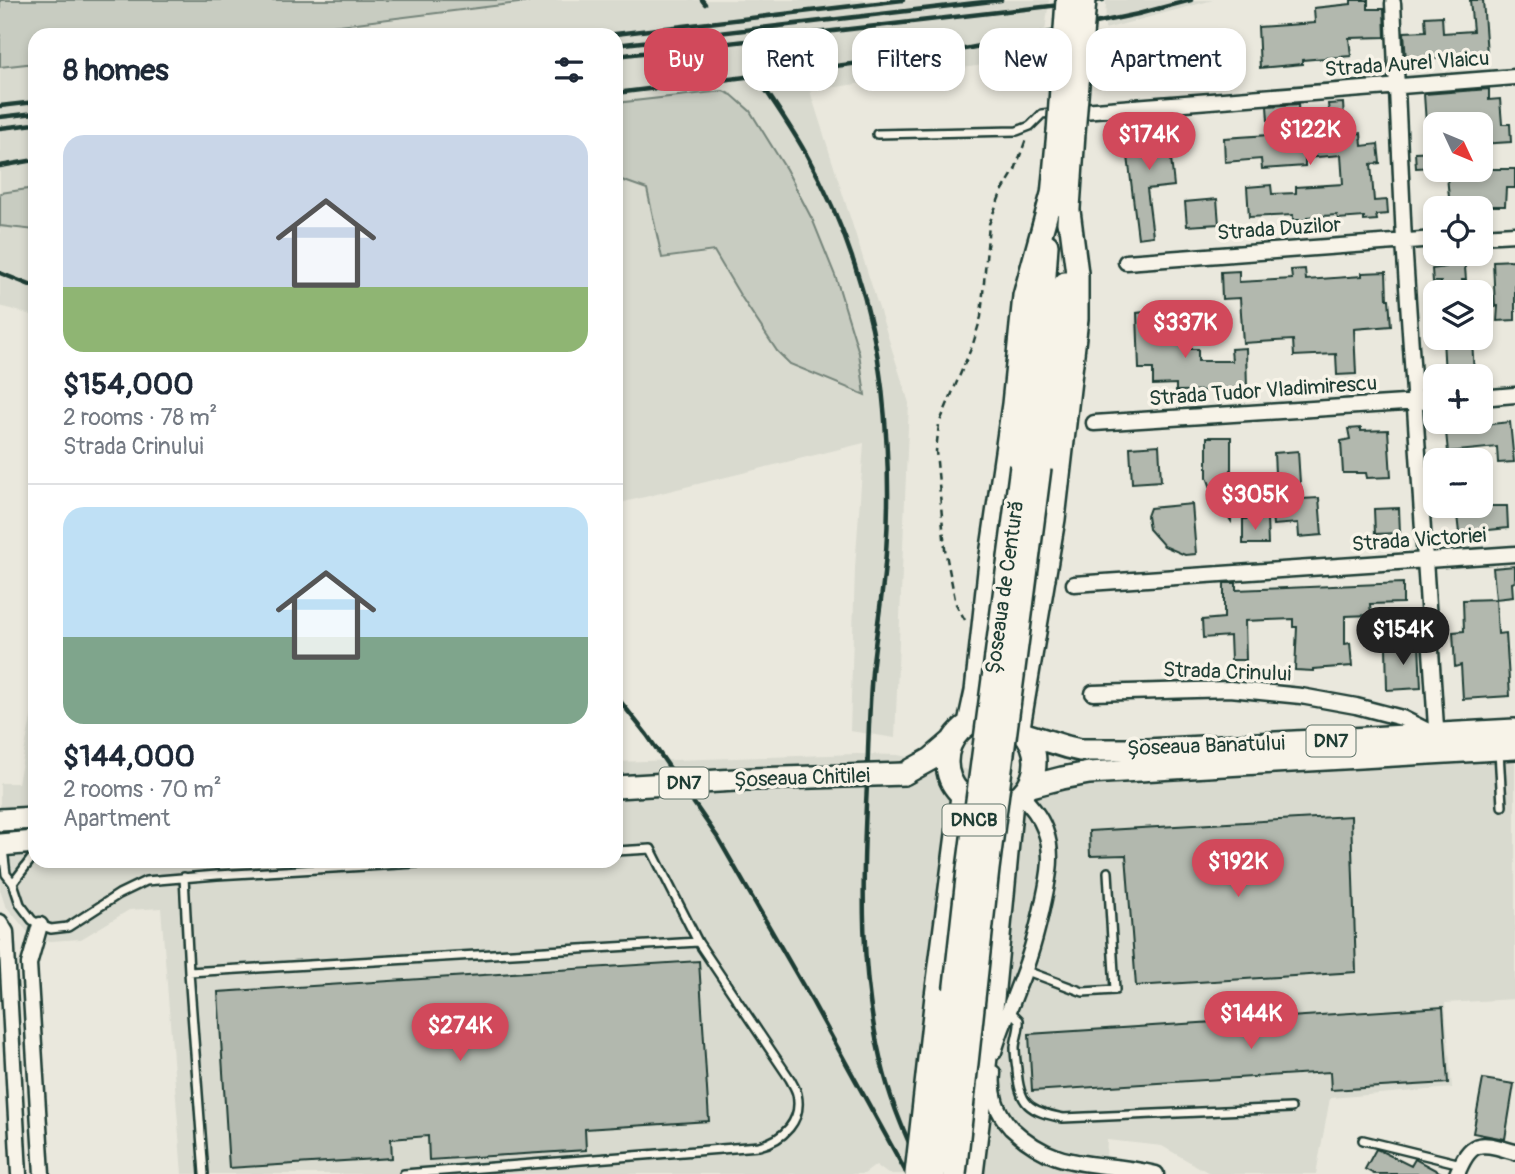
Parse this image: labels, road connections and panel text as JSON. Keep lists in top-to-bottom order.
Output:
{
  "streets": {
    "main road": [
      "Șoseaua de Centură",
      "DN7",
      "Șoseaua Banatului",
      "Șoseaua Chitilei",
      "DNCB"
    ],
    "street": [
      "Strada Aurel Vlaicu",
      "Strada Duzilor",
      "Strada Tudor Vladimirescu",
      "Strada Victoriei",
      "Strada Crinului"
    ]
  },
  "crossings": [
    ["Strada Aurel Vlaicu", "Șoseaua de Centură"],
    ["Strada Crinului", "Șoseaua Banatului"],
    ["DN7", "Șoseaua Banatului"],
    ["DN7", "Șoseaua Chitilei"],
    ["Șoseaua Banatului", "Șoseaua Chitilei"]
  ],
  "north": "bottom right",
  "page": {
    "chip": [
      "Buy",
      "Rent",
      "Filters",
      "New",
      "Apartment"
    ],
    "heading": "8 homes",
    "price": [
      "$122K",
      "$174K",
      "$337K",
      "$305K",
      "$154K",
      "$192K",
      "$144K",
      "$274K"
    ],
    "map_buttons": ["+", "−"],
    "list": [
      {
        "name": "$154,000",
        "note": "2 rooms · 78 m² · Strada Crinului"
      },
      {
        "name": "$144,000",
        "note": "2 rooms · 70 m² · Apartment"
      }
    ]
  }
}
